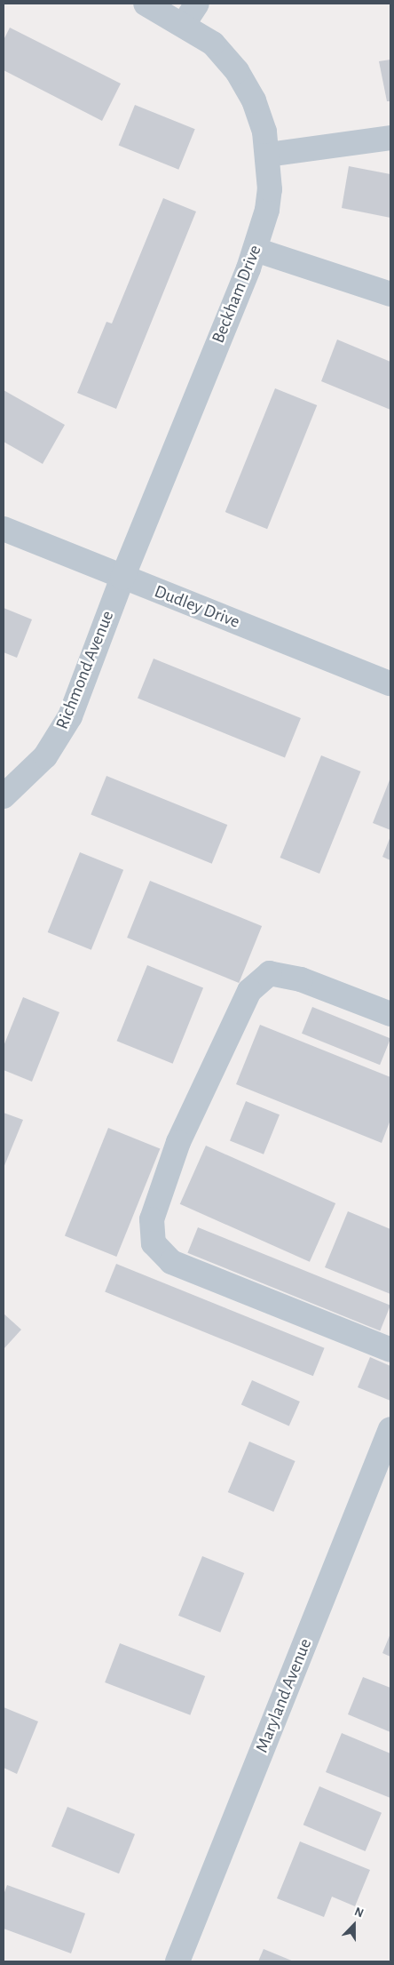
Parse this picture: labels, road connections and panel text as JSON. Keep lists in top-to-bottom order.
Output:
{
  "streets": {
    "street": [
      "Beckham Drive",
      "Dudley Drive",
      "Richmond Avenue",
      "Maryland Avenue"
    ]
  },
  "crossings": [
    ["Beckham Drive", "Dudley Drive"],
    ["Beckham Drive", "Richmond Avenue"],
    ["Dudley Drive", "Richmond Avenue"]
  ],
  "north": "top"
}
